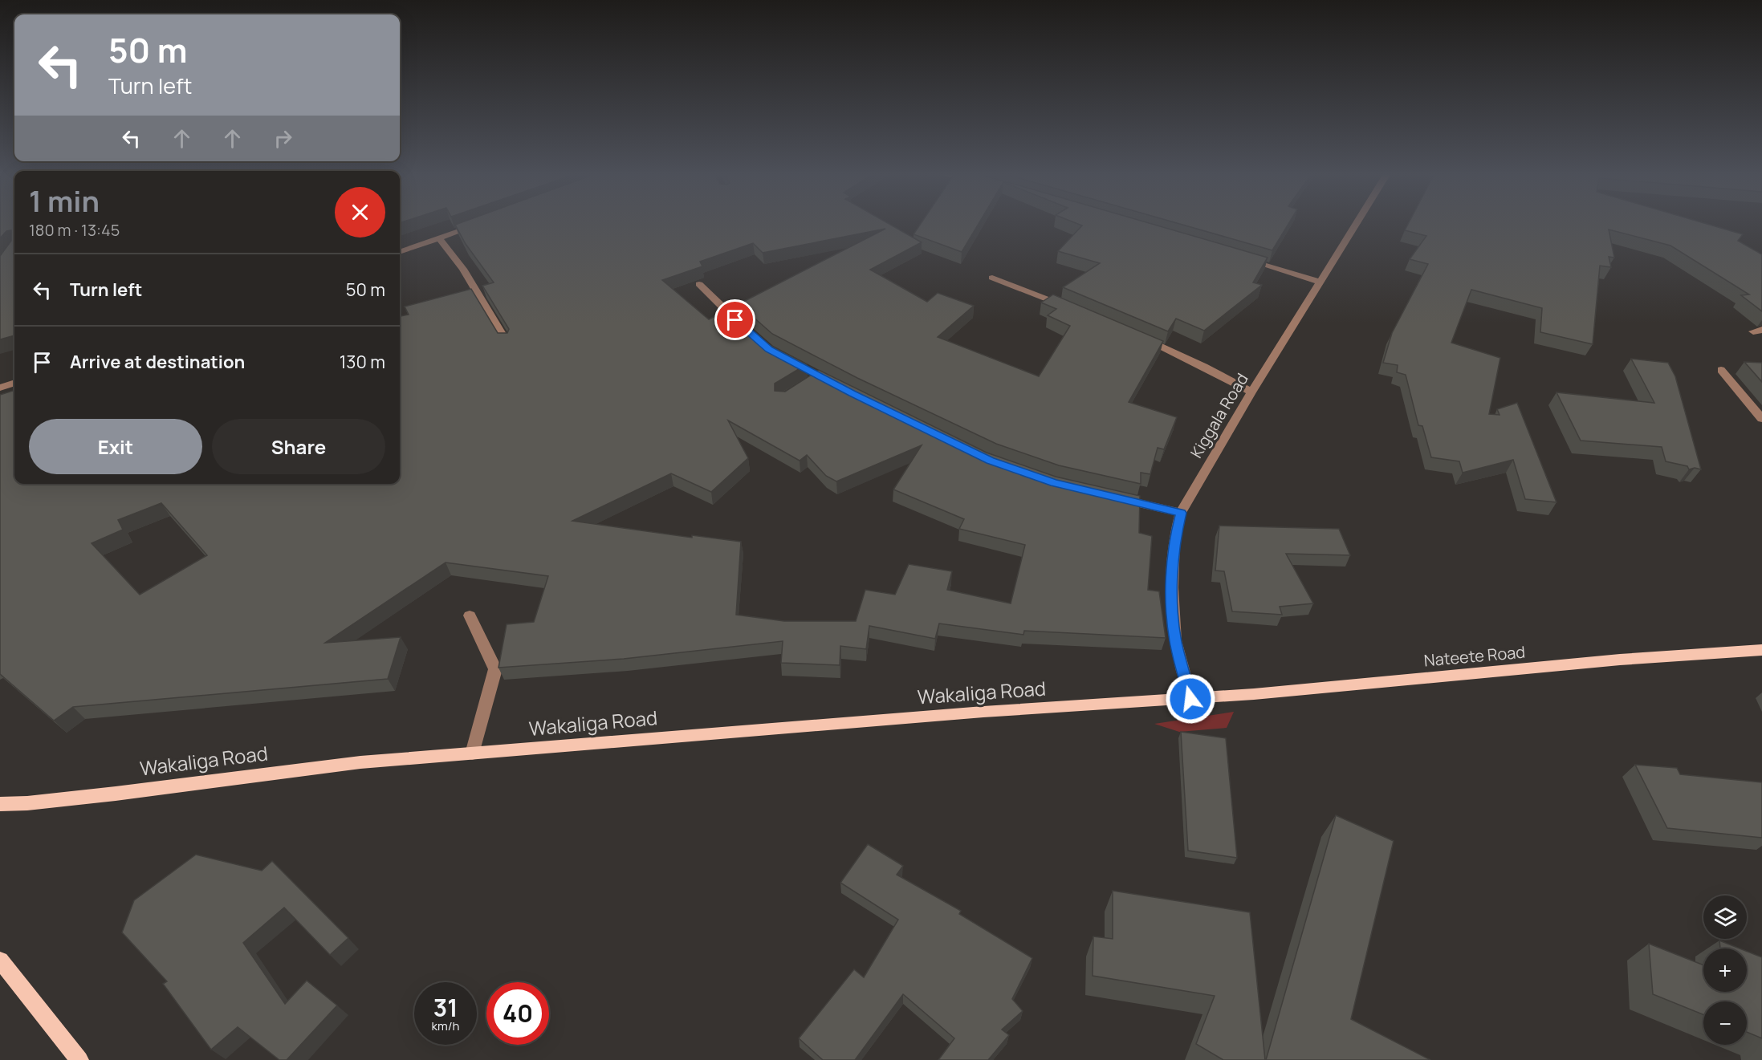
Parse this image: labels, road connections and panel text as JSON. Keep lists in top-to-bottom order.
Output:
{
  "streets": {
    "main road": ["Nateete Road", "Wakaliga Road"],
    "street": ["Kiggala Road"]
  },
  "crossings": [
    ["Kiggala Road", "Nateete Road"],
    ["Kiggala Road", "Wakaliga Road"],
    ["Nateete Road", "Wakaliga Road"]
  ],
  "page": {
    "turn": ["50 m", "Turn left"],
    "heading": ["1 min", "180 m · 13:45"],
    "list": [
      {
        "name": "Turn left",
        "value": "50 m"
      },
      {
        "name": "Arrive at destination",
        "value": "130 m"
      }
    ],
    "buttons": ["Exit", "Share"],
    "map_buttons": ["+", "−"],
    "speed": "31 km/h",
    "limit": "40"
  }
}
